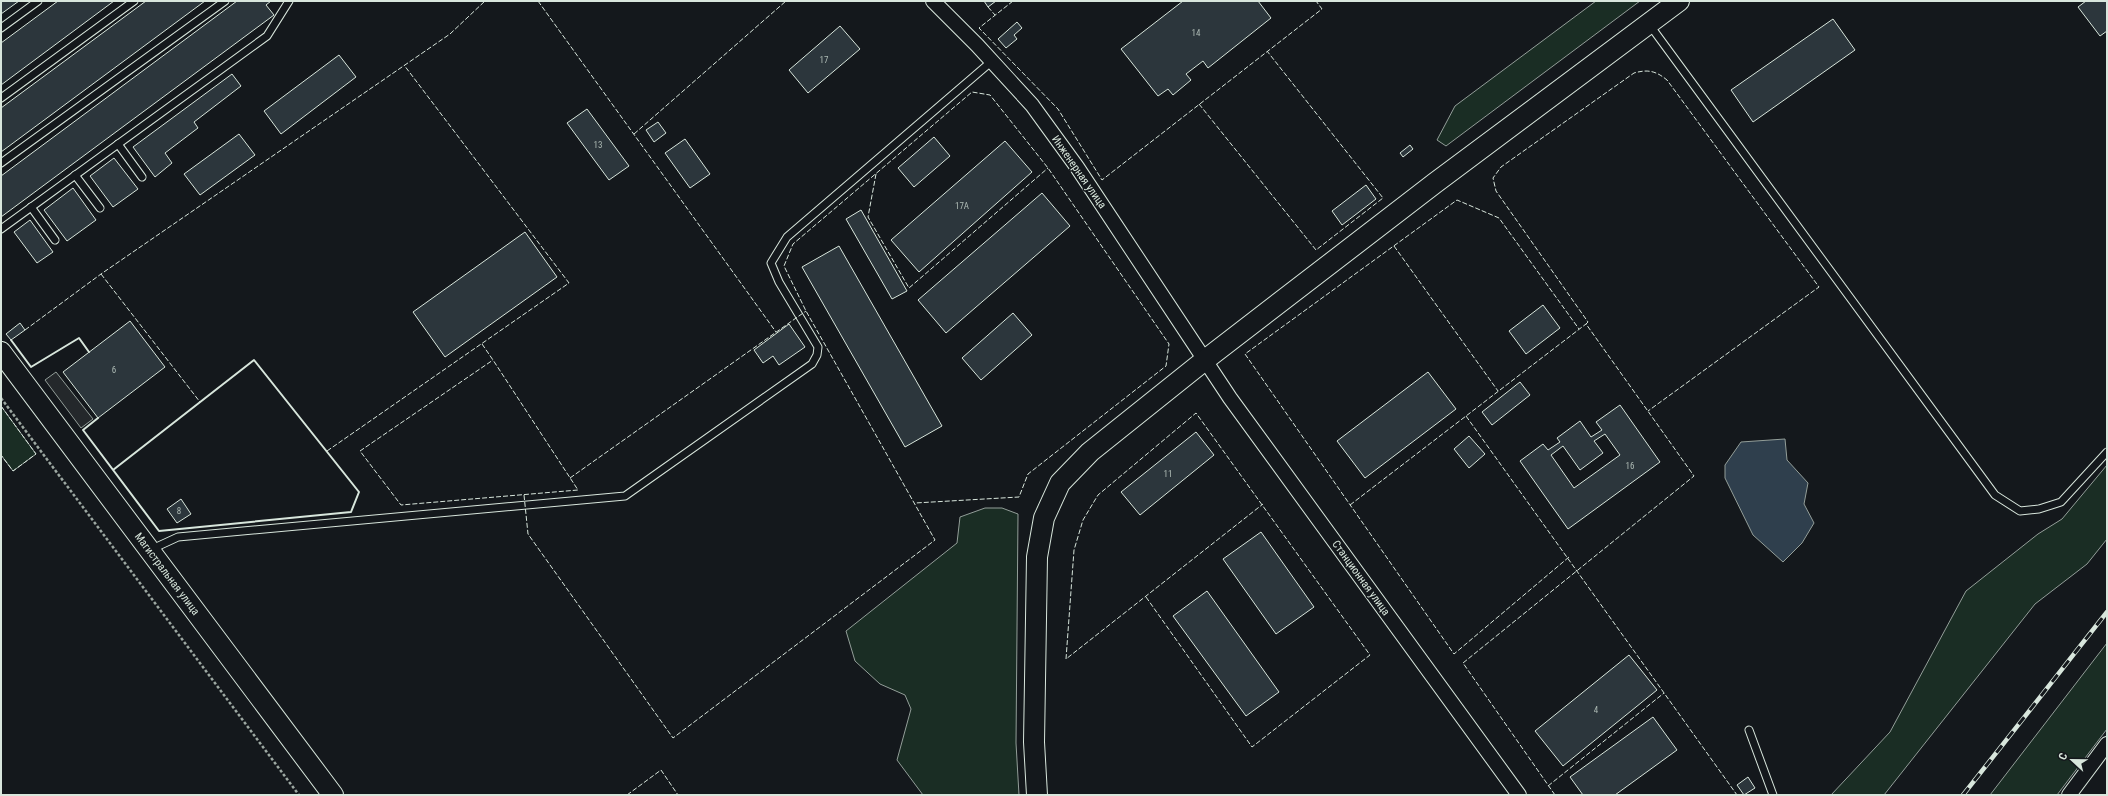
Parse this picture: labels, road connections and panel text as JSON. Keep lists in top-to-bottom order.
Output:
{
  "streets": {
    "street": ["Инженерная улица", "Магистральная улица", "Станционная улица"]
  },
  "crossings": [
    ["Инженерная улица", "Станционная улица"]
  ],
  "house_numbers": [
    "14",
    "17",
    "13",
    "17А",
    "6",
    "16",
    "11",
    "8",
    "4"
  ],
  "north": "left"
}
